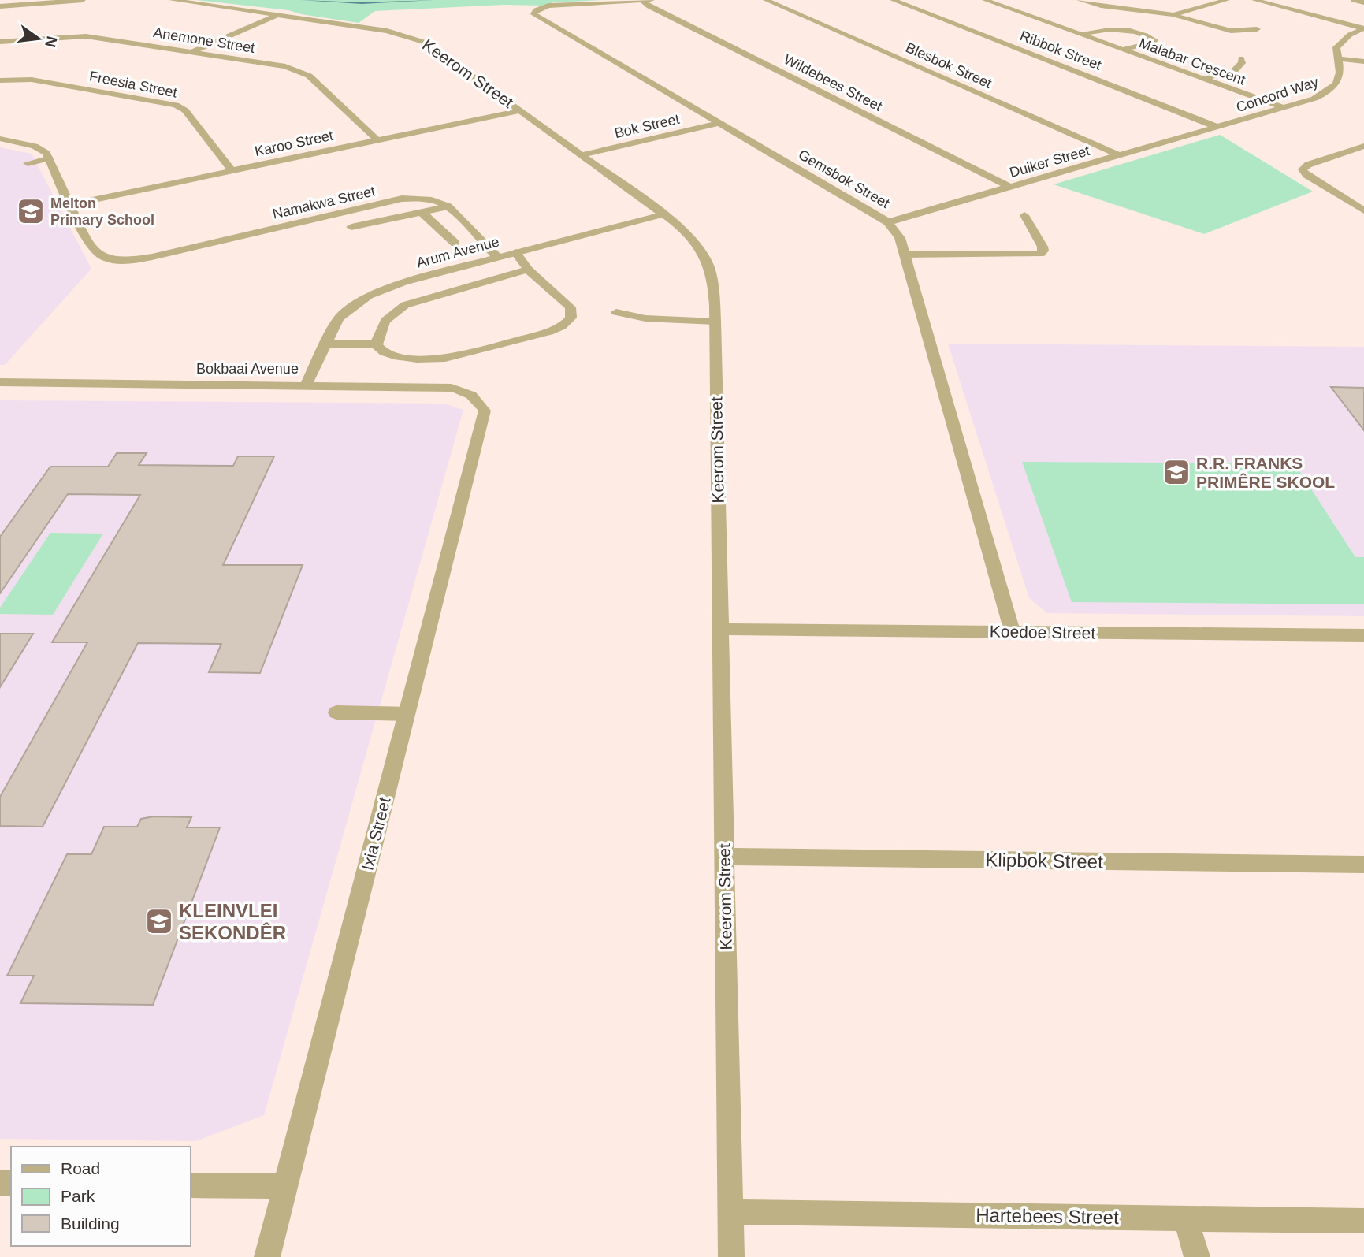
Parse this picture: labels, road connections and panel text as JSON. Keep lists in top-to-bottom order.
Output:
{
  "streets": {
    "street": [
      "Anemone Street",
      "Ribbok Street",
      "Malabar Crescent",
      "Blesbok Street",
      "Keerom Street",
      "Wildebees Street",
      "Freesia Street",
      "Concord Way",
      "Bok Street",
      "Karoo Street",
      "Duiker Street",
      "Gemsbok Street",
      "Namakwa Street",
      "Arum Avenue",
      "Bokbaai Avenue",
      "Koedoe Street",
      "Ixia Street",
      "Klipbok Street",
      "Hartebees Street"
    ]
  },
  "crossings": [
    ["Anemone Street", "Karoo Street"],
    ["Ribbok Street", "Concord Way"],
    ["Ribbok Street", "Duiker Street"],
    ["Malabar Crescent", "Concord Way"],
    ["Blesbok Street", "Duiker Street"],
    ["Keerom Street", "Bok Street"],
    ["Keerom Street", "Karoo Street"],
    ["Keerom Street", "Arum Avenue"],
    ["Keerom Street", "Koedoe Street"],
    ["Keerom Street", "Klipbok Street"],
    ["Keerom Street", "Hartebees Street"],
    ["Wildebees Street", "Duiker Street"],
    ["Wildebees Street", "Gemsbok Street"],
    ["Freesia Street", "Karoo Street"],
    ["Concord Way", "Duiker Street"],
    ["Bok Street", "Gemsbok Street"],
    ["Karoo Street", "Namakwa Street"],
    ["Duiker Street", "Gemsbok Street"],
    ["Gemsbok Street", "Koedoe Street"],
    ["Namakwa Street", "Arum Avenue"],
    ["Arum Avenue", "Bokbaai Avenue"],
    ["Bokbaai Avenue", "Ixia Street"]
  ],
  "places": {
    "school or university": ["Melton Primary School", "R.R. FRANKS PRIMÊRE SKOOL", "KLEINVLEI SEKONDÊR"]
  },
  "legend": ["Road", "Park", "Building"],
  "north": "right"
}
